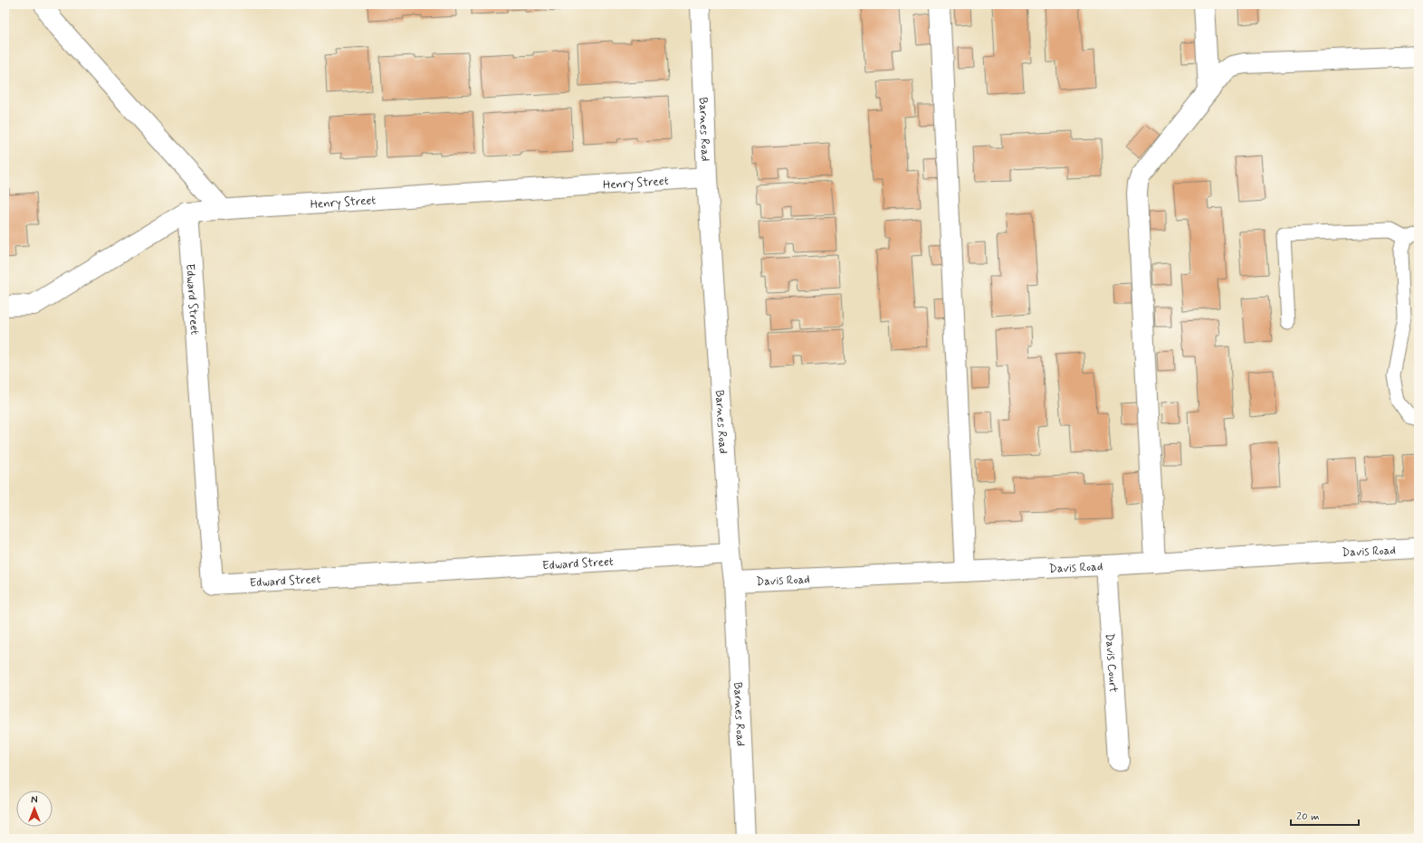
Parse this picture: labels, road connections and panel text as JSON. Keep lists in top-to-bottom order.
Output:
{
  "streets": {
    "street": [
      "Barnes Road",
      "Henry Street",
      "Edward Street",
      "Davis Road",
      "Davis Court"
    ]
  },
  "crossings": [
    ["Barnes Road", "Henry Street"],
    ["Barnes Road", "Edward Street"],
    ["Barnes Road", "Davis Road"],
    ["Henry Street", "Edward Street"],
    ["Davis Road", "Davis Court"]
  ],
  "scale_bar": "20 m",
  "north": "top"
}
